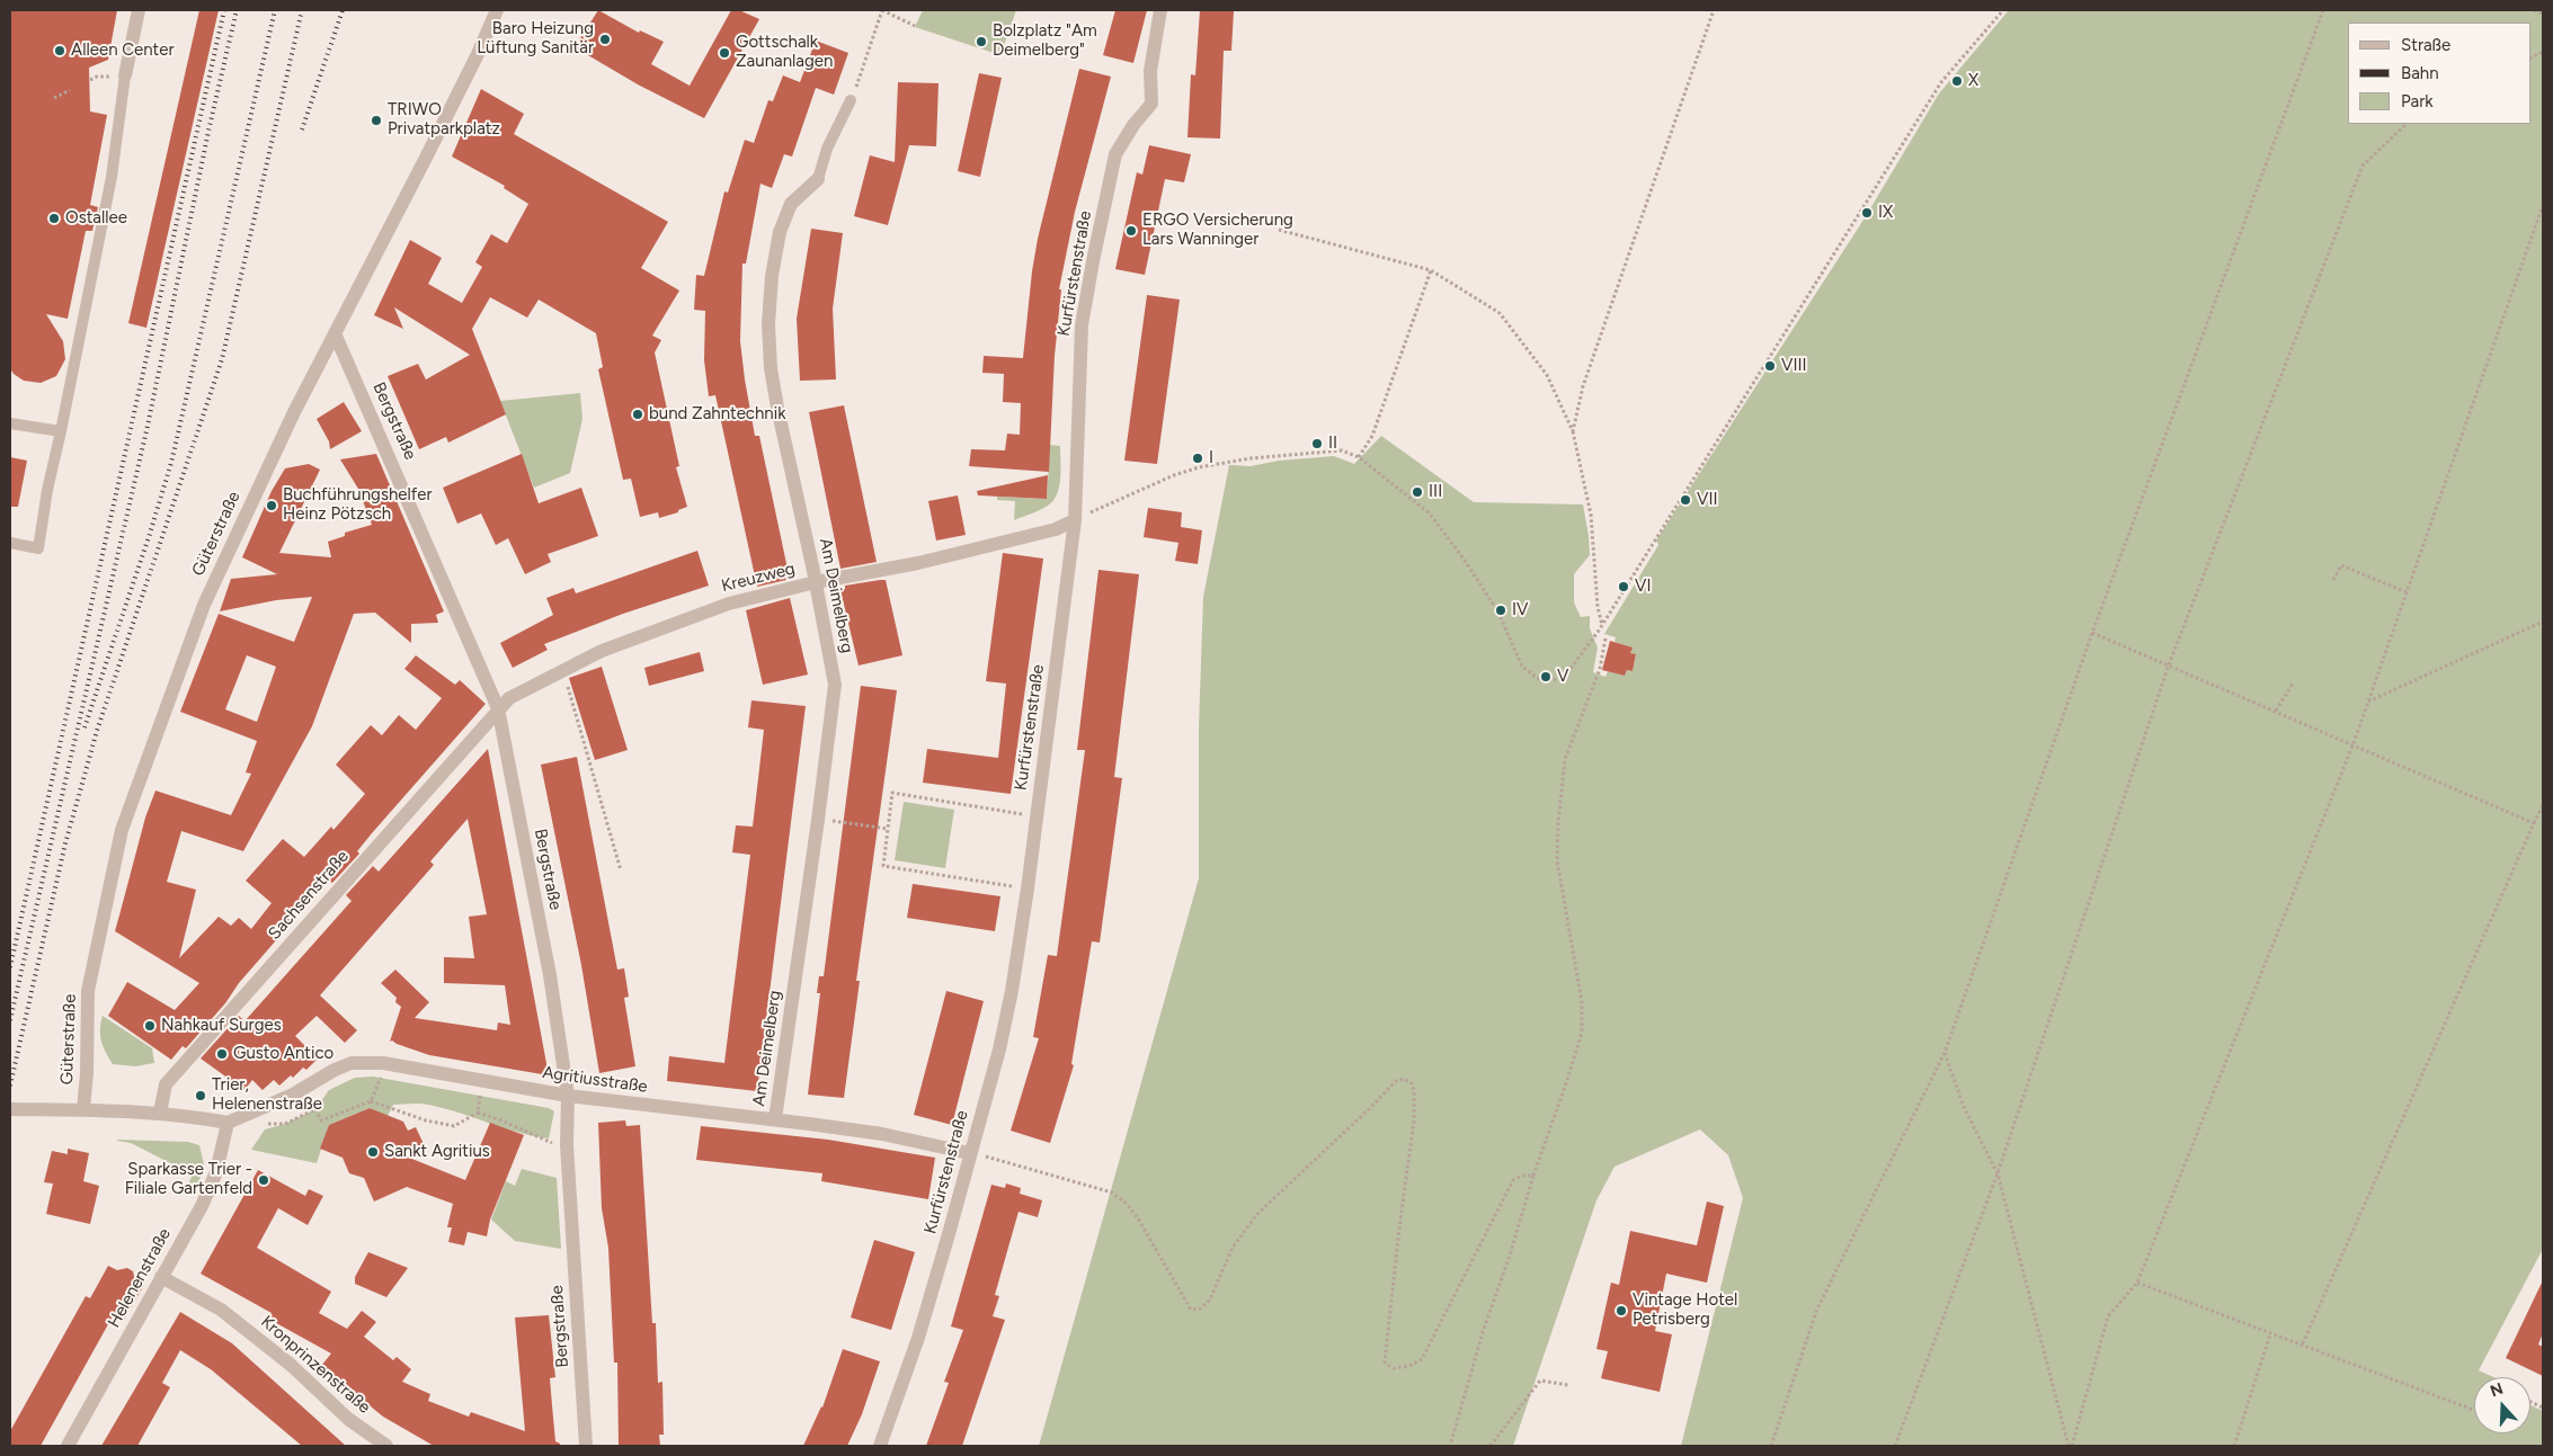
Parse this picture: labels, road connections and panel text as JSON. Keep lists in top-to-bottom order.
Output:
{
  "streets": {
    "street": [
      "Kurfürstenstraße",
      "Bergstraße",
      "Güterstraße",
      "Kreuzweg",
      "Am Deimelberg",
      "Sachsenstraße",
      "Agritiusstraße",
      "Helenenstraße",
      "Kronprinzenstraße"
    ]
  },
  "crossings": [
    ["Kurfürstenstraße", "Kreuzweg"],
    ["Kurfürstenstraße", "Agritiusstraße"],
    ["Bergstraße", "Güterstraße"],
    ["Bergstraße", "Kreuzweg"],
    ["Bergstraße", "Sachsenstraße"],
    ["Bergstraße", "Agritiusstraße"],
    ["Kreuzweg", "Am Deimelberg"],
    ["Kreuzweg", "Sachsenstraße"],
    ["Am Deimelberg", "Agritiusstraße"],
    ["Agritiusstraße", "Helenenstraße"],
    ["Helenenstraße", "Kronprinzenstraße"]
  ],
  "places": [
    "Baro Heizung Lüftung Sanitär",
    "Bolzplatz \"Am Deimelberg\"",
    "Alleen Center",
    "Gottschalk Zaunanlagen",
    "X",
    "TRIWO Privatparkplatz",
    "IX",
    "Ostallee",
    "ERGO Versicherung Lars Wanninger",
    "VIII",
    "bund Zahntechnik",
    "II",
    "I",
    "III",
    "VII",
    "Buchführungshelfer Heinz Pötzsch",
    "VI",
    "IV",
    "V",
    "Nahkauf Surges",
    "Gusto Antico",
    "Trier, Helenenstraße",
    "Sankt Agritius",
    "Sparkasse Trier - Filiale Gartenfeld",
    "Vintage Hotel Petrisberg"
  ],
  "legend": ["Straße", "Bahn", "Park"],
  "north": "top"
}
